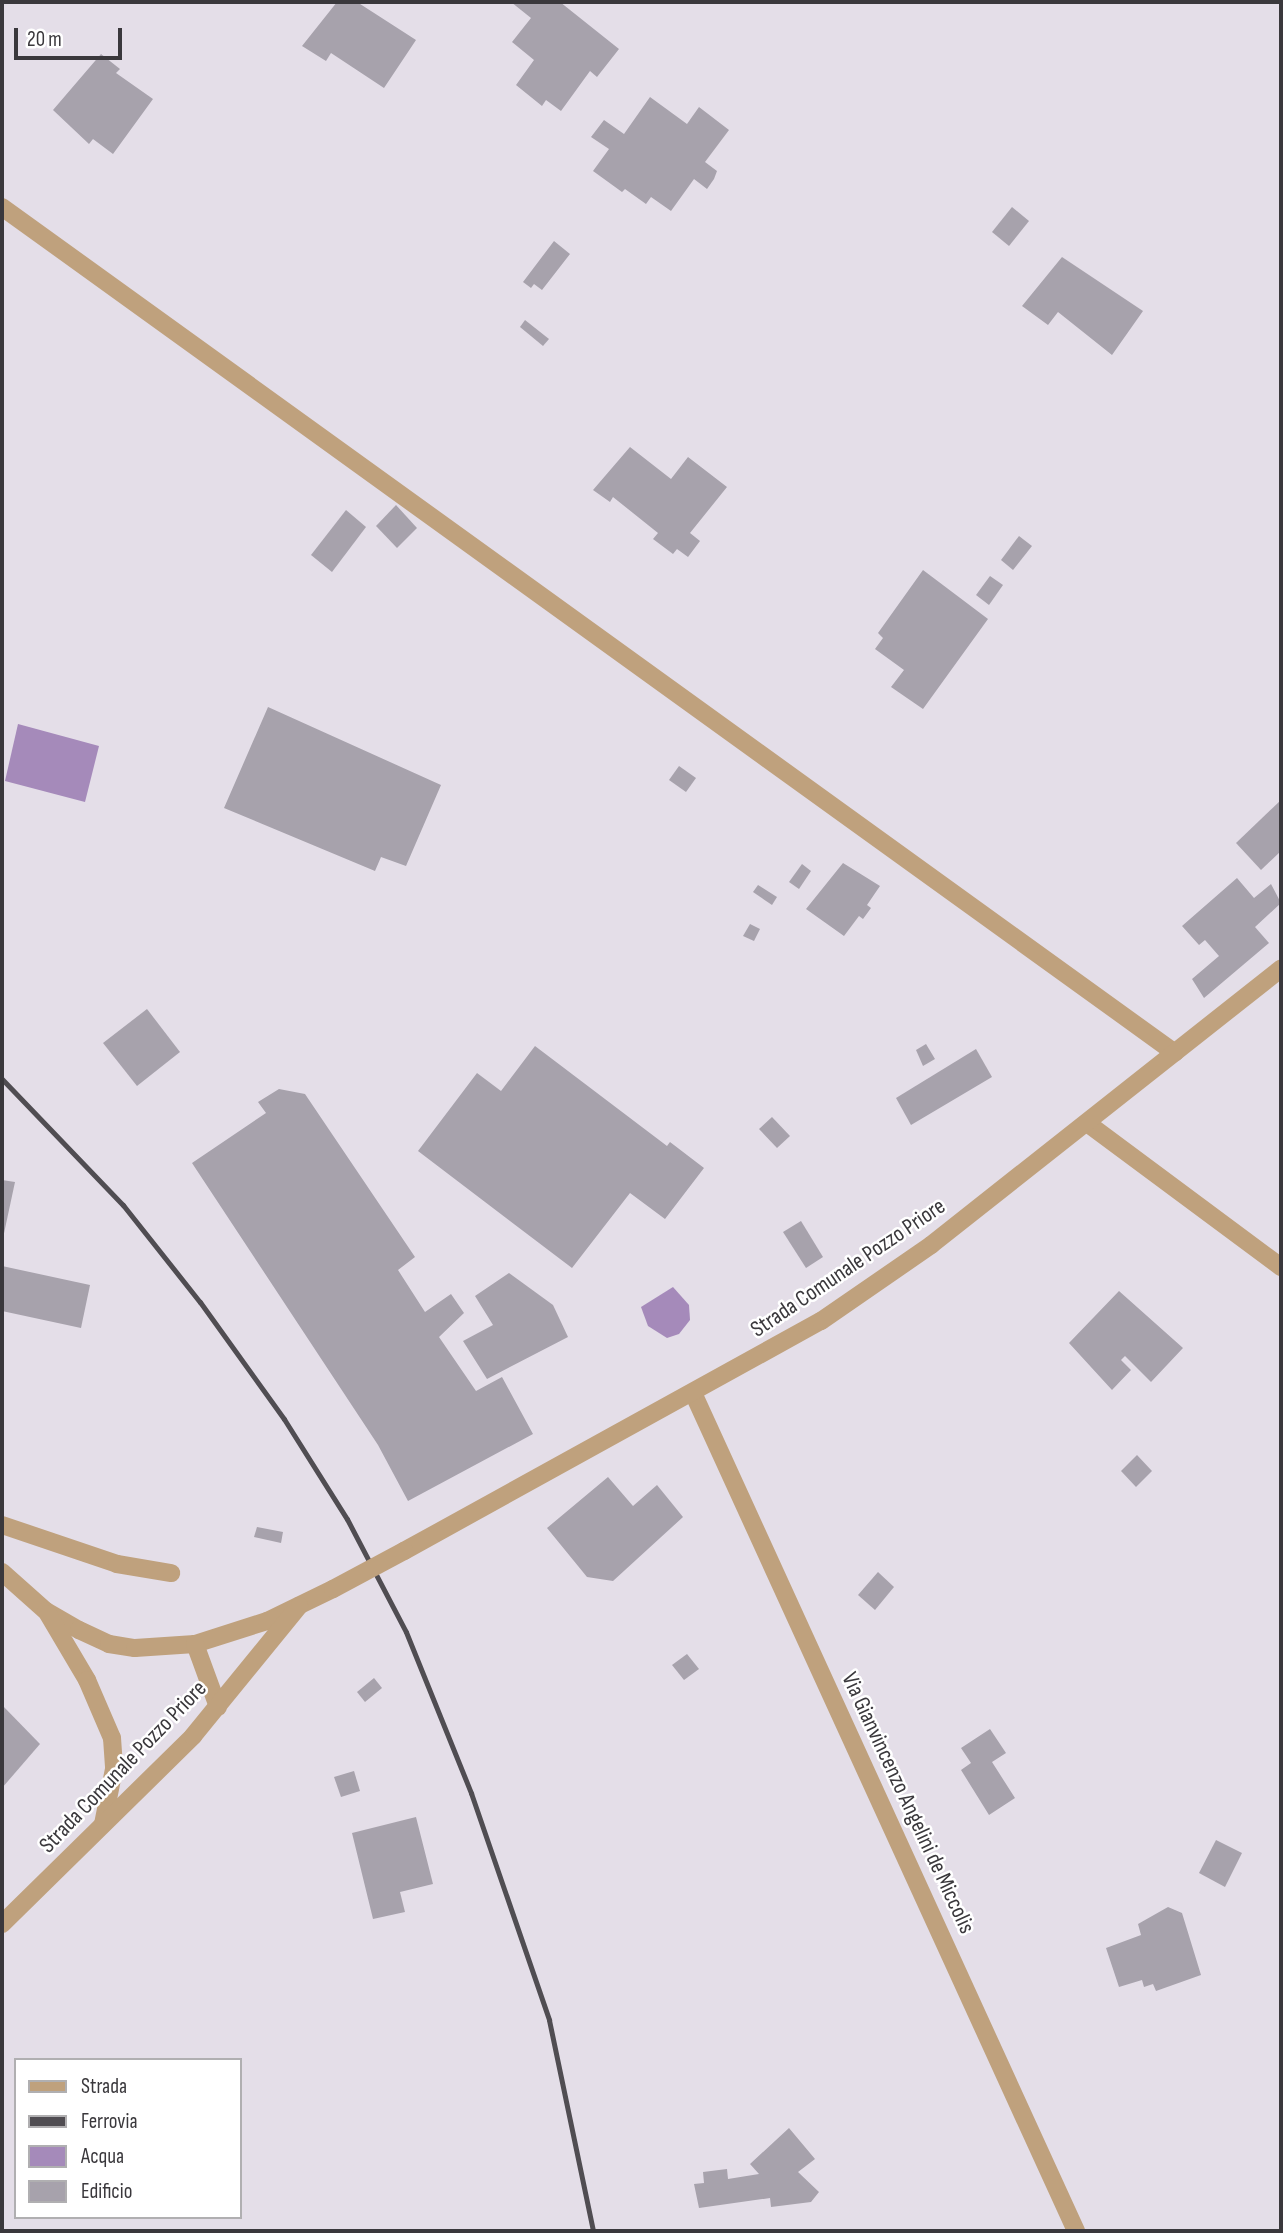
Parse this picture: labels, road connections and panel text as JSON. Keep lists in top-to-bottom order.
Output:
{
  "streets": {
    "street": ["Strada Comunale Pozzo Priore", "Via Gianvincenzo Angelini de Miccolis"]
  },
  "crossings": [
    ["Strada Comunale Pozzo Priore", "Via Gianvincenzo Angelini de Miccolis"]
  ],
  "legend": [
    "Strada",
    "Ferrovia",
    "Acqua",
    "Edificio"
  ],
  "scale_bar": "20 m"
}
